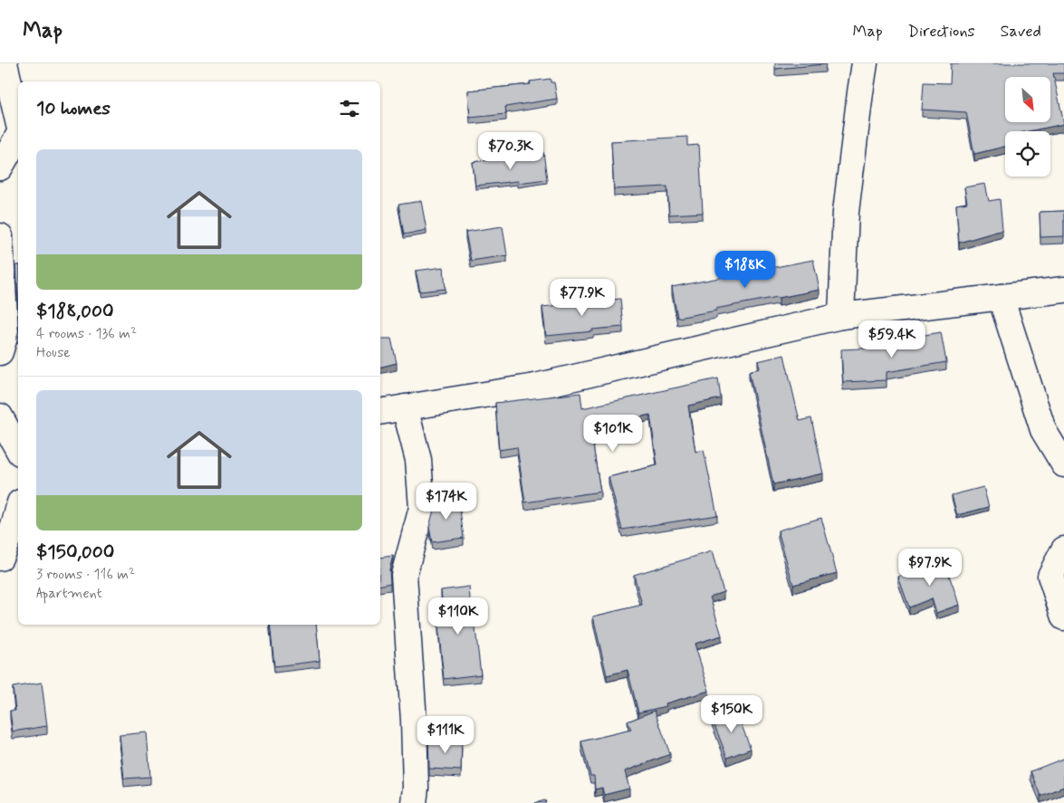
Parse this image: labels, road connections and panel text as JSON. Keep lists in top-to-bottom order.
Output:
{
  "north": "bottom right",
  "page": {
    "header": "Map",
    "nav": ["Map", "Directions", "Saved"],
    "heading": "10 homes",
    "price": [
      "$70.3K",
      "$188K",
      "$77.9K",
      "$59.4K",
      "$101K",
      "$174K",
      "$97.9K",
      "$110K",
      "$150K",
      "$111K"
    ],
    "list": [
      {
        "name": "$188,000",
        "note": "4 rooms · 136 m² · House"
      },
      {
        "name": "$150,000",
        "note": "3 rooms · 116 m² · Apartment"
      }
    ]
  }
}
